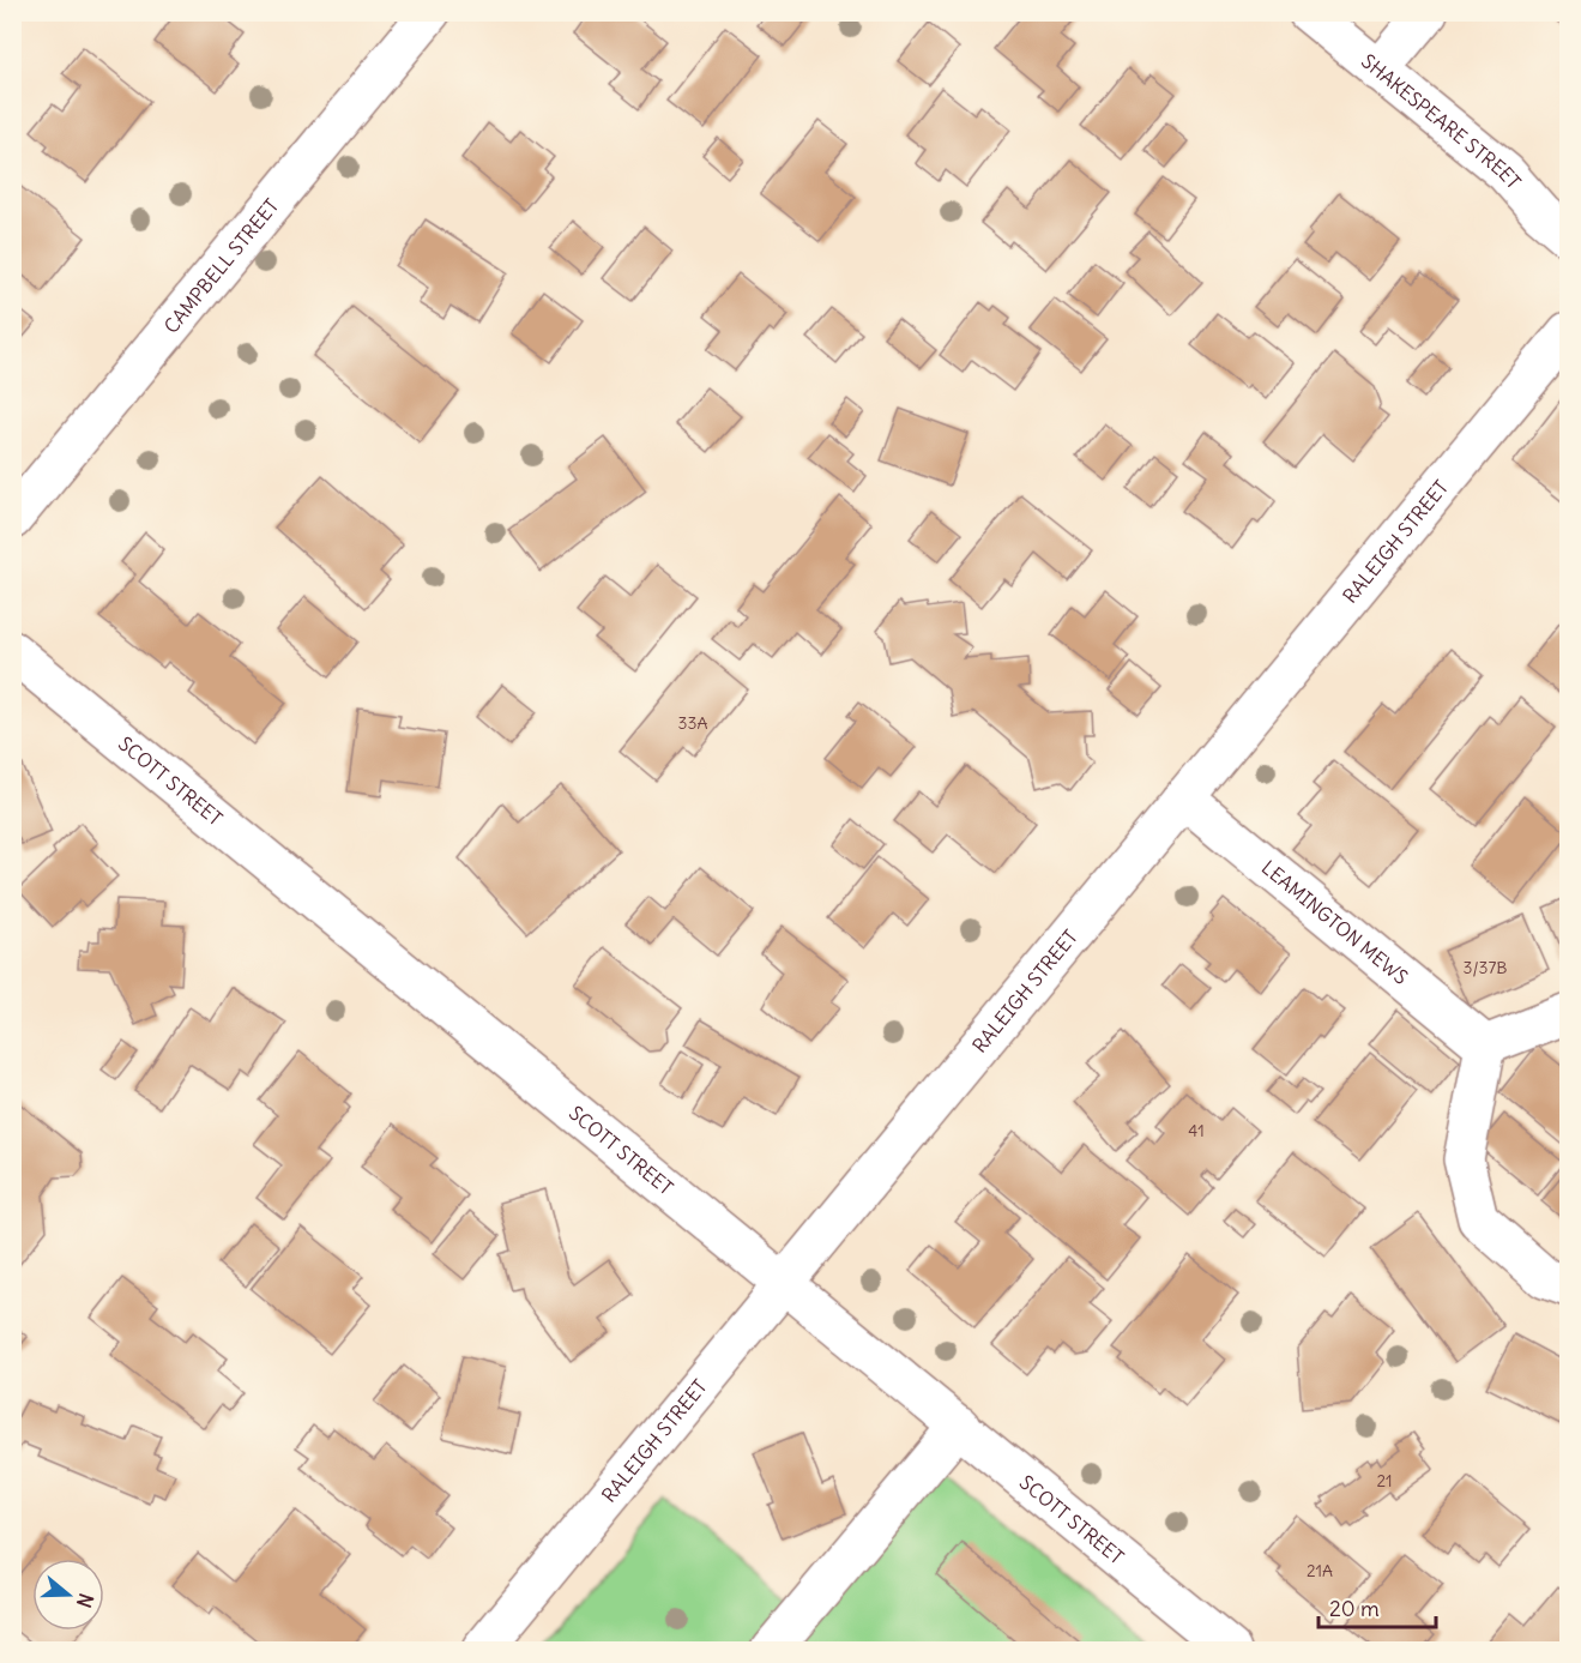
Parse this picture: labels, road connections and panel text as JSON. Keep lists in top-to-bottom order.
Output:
{
  "streets": {
    "street": [
      "SHAKESPEARE STREET",
      "CAMPBELL STREET",
      "RALEIGH STREET",
      "SCOTT STREET",
      "LEAMINGTON MEWS"
    ]
  },
  "crossings": [
    ["RALEIGH STREET", "SCOTT STREET"],
    ["RALEIGH STREET", "LEAMINGTON MEWS"]
  ],
  "house_numbers": [
    "33A",
    "3/37B",
    "41",
    "21",
    "21A"
  ],
  "scale_bar": "20 m",
  "north": "right"
}
